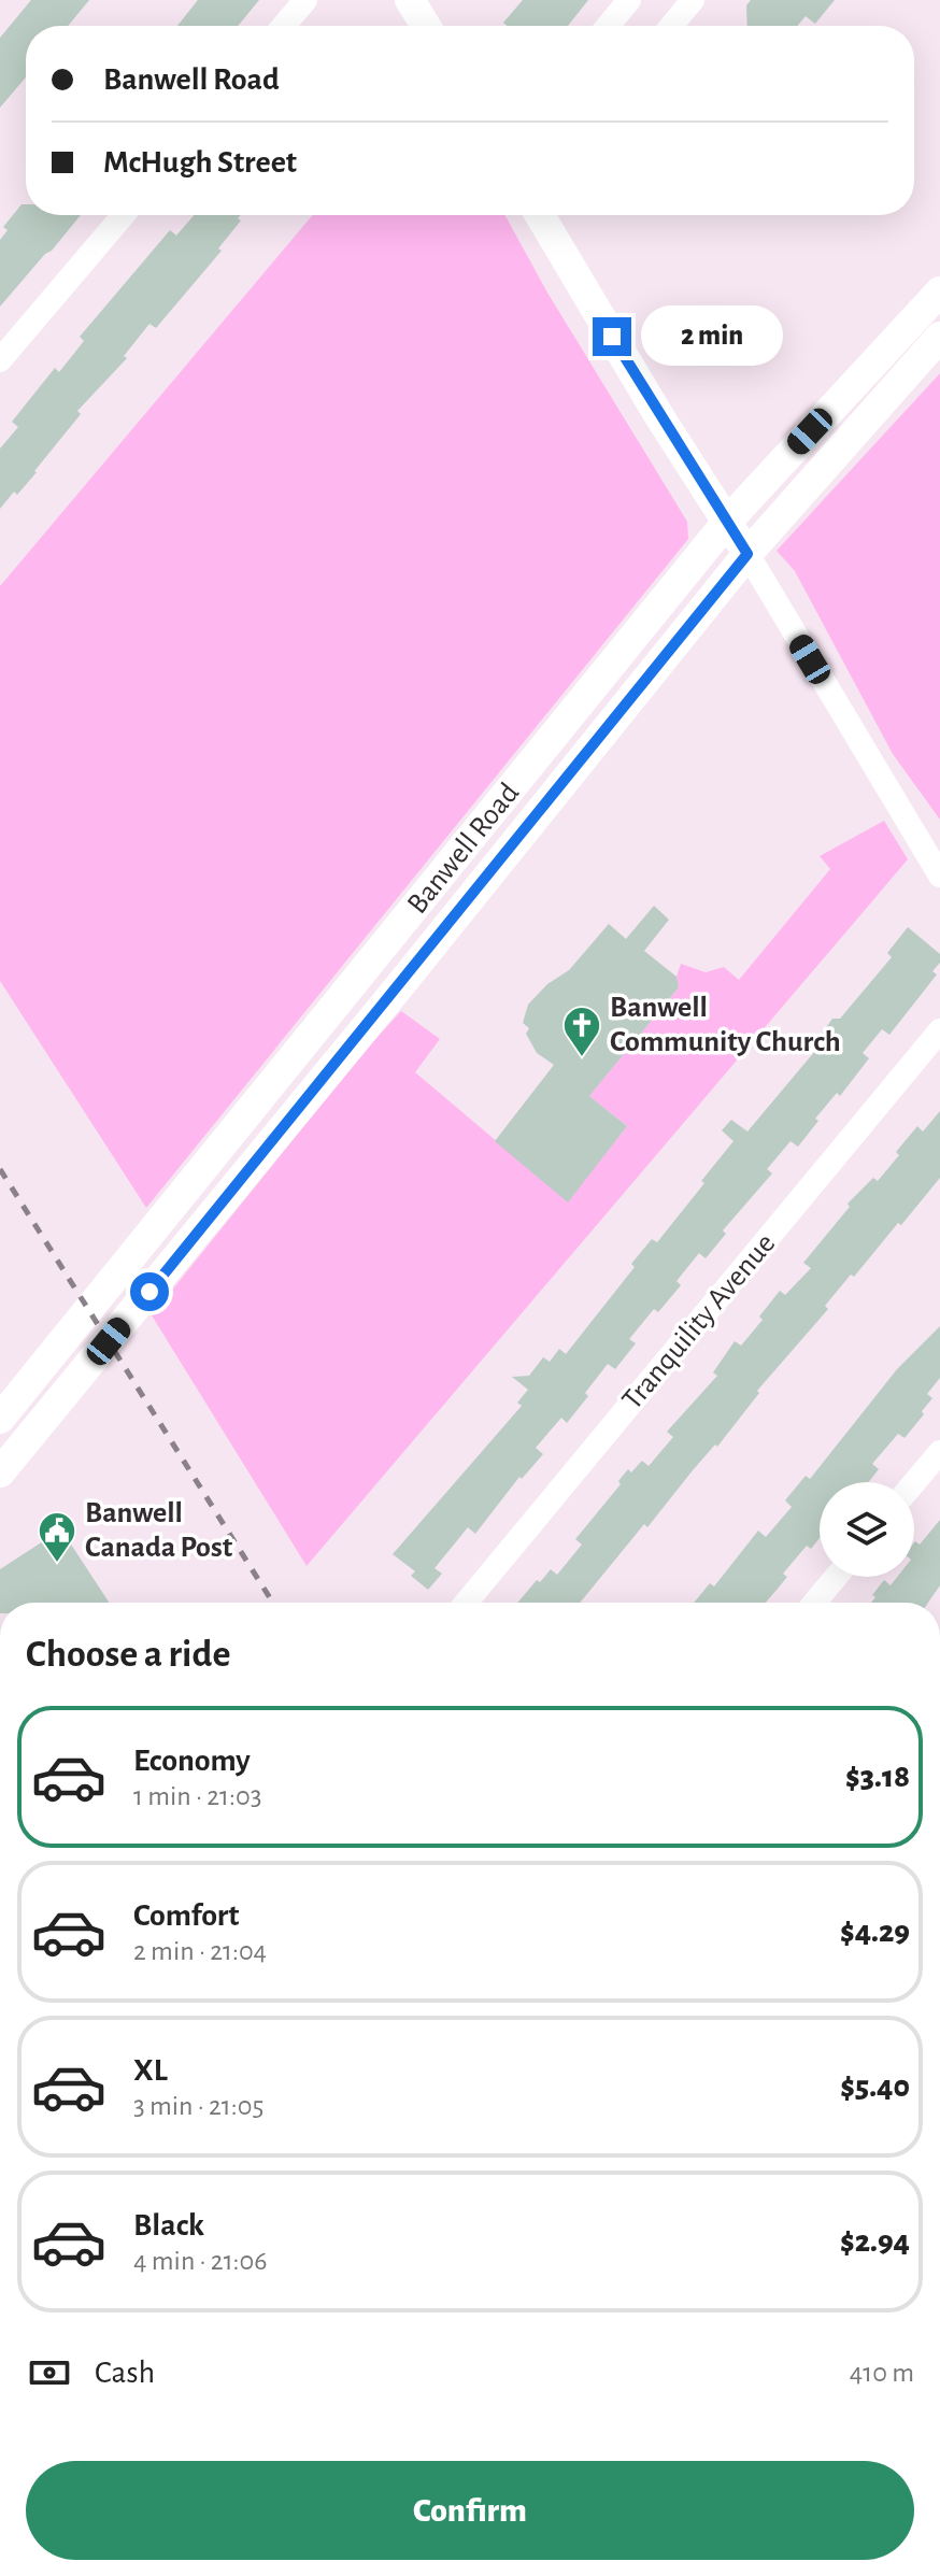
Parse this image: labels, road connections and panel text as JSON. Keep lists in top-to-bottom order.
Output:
{
  "streets": {
    "main road": ["Banwell Road"],
    "street": ["Tranquility Avenue"]
  },
  "places": {
    "church": ["Banwell Community Church"],
    "public building": ["Banwell Canada Post"]
  },
  "page": {
    "banner": ["Banwell Road", "McHugh Street"],
    "bubble": "2 min",
    "heading": "Choose a ride",
    "list": [
      {
        "name": "Economy",
        "note": "1 min · 21:03",
        "value": "$3.18"
      },
      {
        "name": "Comfort",
        "note": "2 min · 21:04",
        "value": "$4.29"
      },
      {
        "name": "XL",
        "note": "3 min · 21:05",
        "value": "$5.40"
      },
      {
        "name": "Black",
        "note": "4 min · 21:06",
        "value": "$2.94"
      }
    ],
    "pay": ["Cash", "410 m"],
    "buttons": "Confirm"
  }
}
